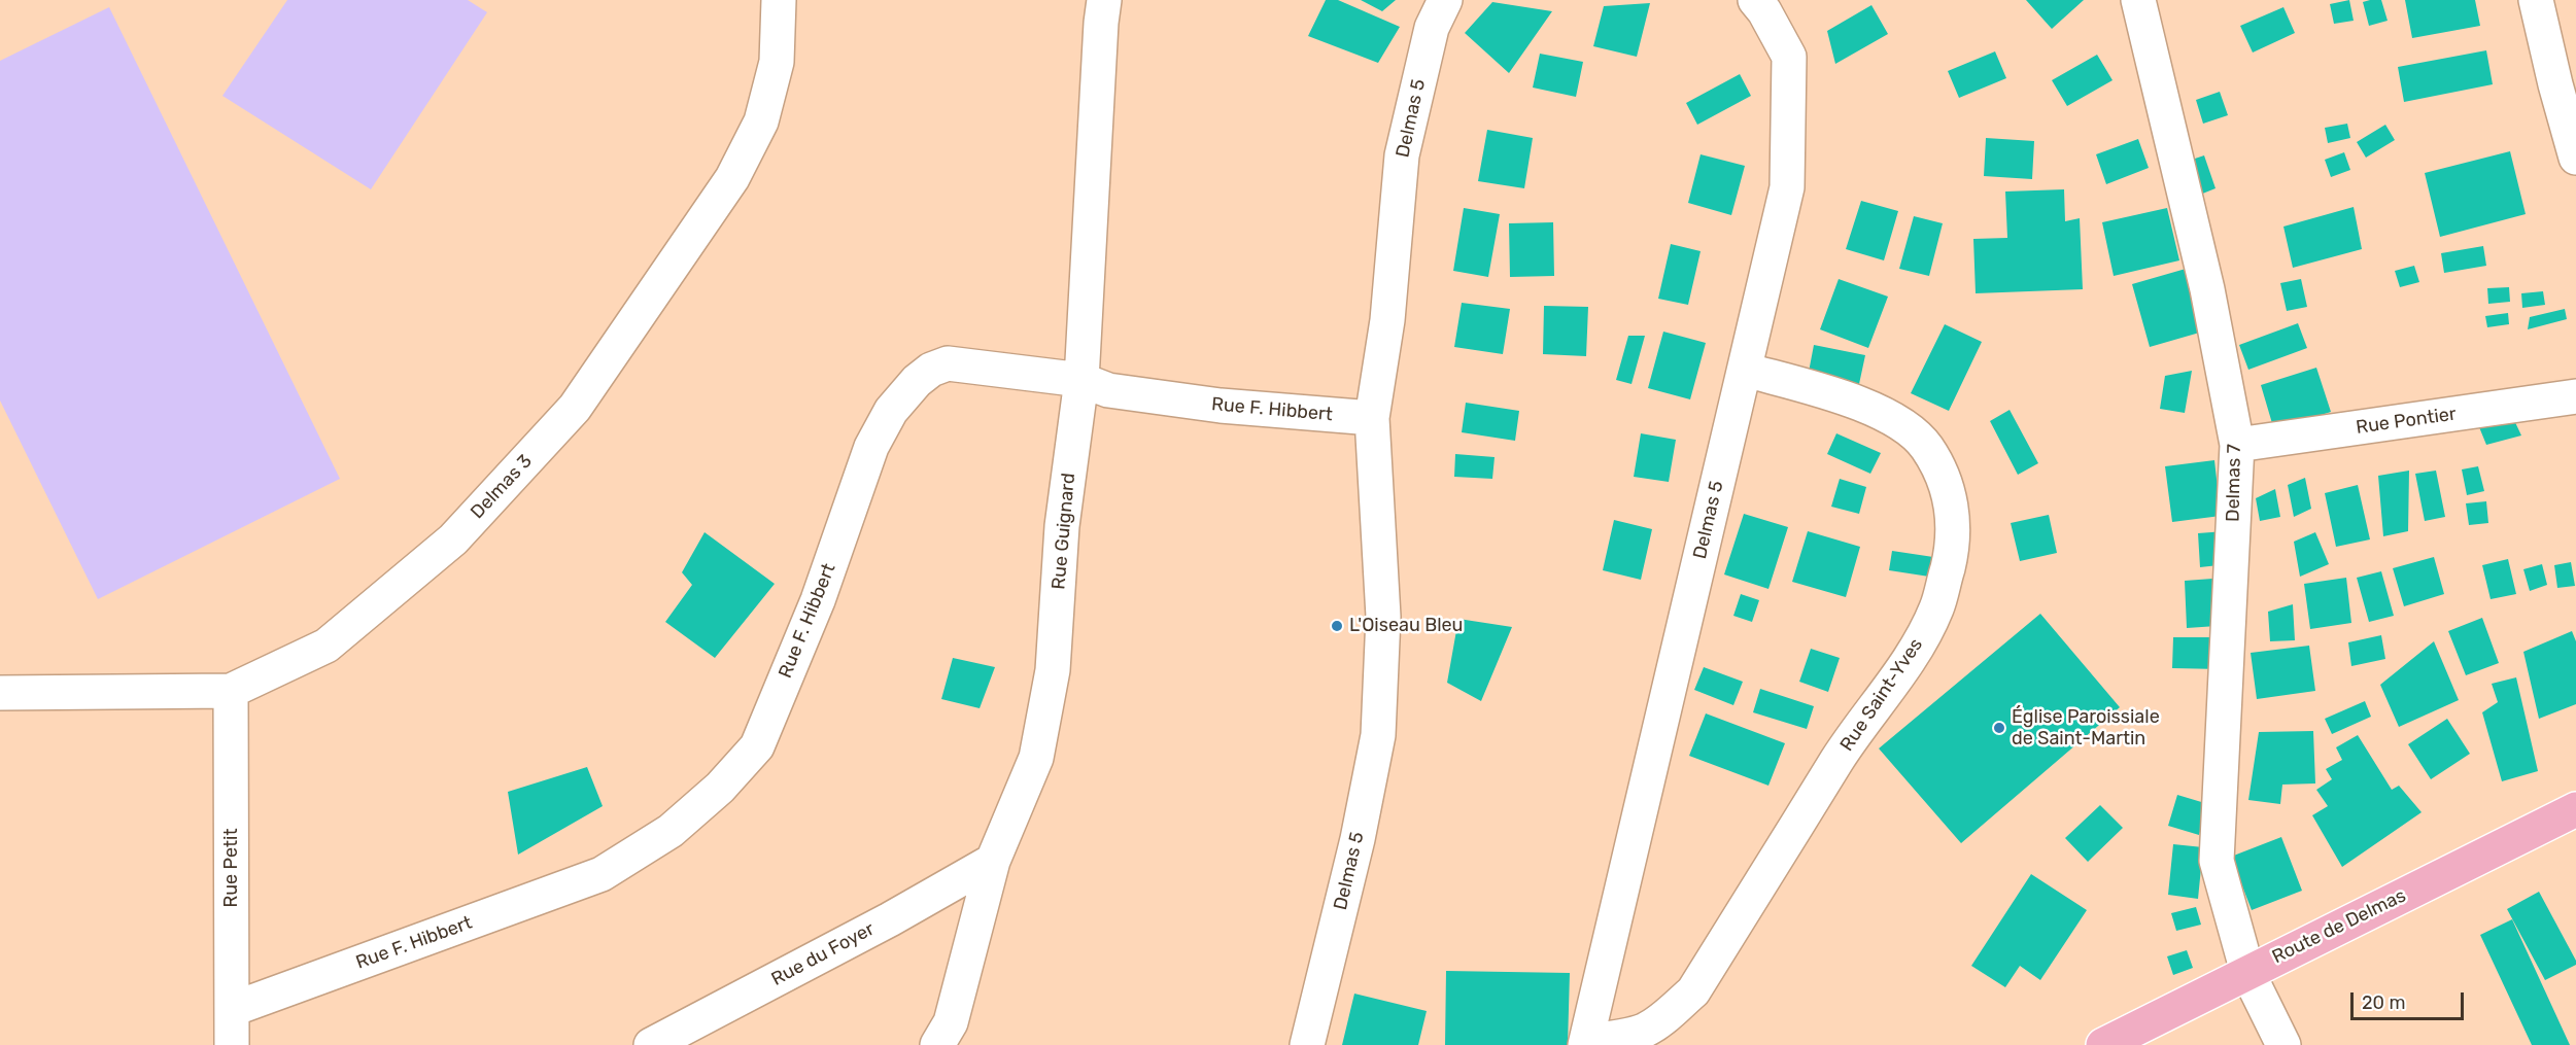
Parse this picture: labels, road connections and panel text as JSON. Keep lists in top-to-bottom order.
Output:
{
  "streets": {
    "main road": ["Route de Delmas"],
    "street": [
      "Delmas 5",
      "Rue F. Hibbert",
      "Rue Pontier",
      "Delmas 7",
      "Delmas 3",
      "Rue Guignard",
      "Rue Saint-Yves",
      "Rue Petit",
      "Rue du Foyer"
    ]
  },
  "crossings": [
    ["Delmas 5", "Rue F. Hibbert"],
    ["Delmas 5", "Rue Saint-Yves"],
    ["Rue F. Hibbert", "Rue Guignard"],
    ["Rue F. Hibbert", "Rue Petit"],
    ["Rue Pontier", "Delmas 7"],
    ["Delmas 7", "Route de Delmas"],
    ["Delmas 3", "Rue Petit"],
    ["Rue Guignard", "Rue du Foyer"]
  ],
  "places": ["L'Oiseau Bleu", "Église Paroissiale de Saint-Martin"],
  "scale_bar": "20 m"
}
